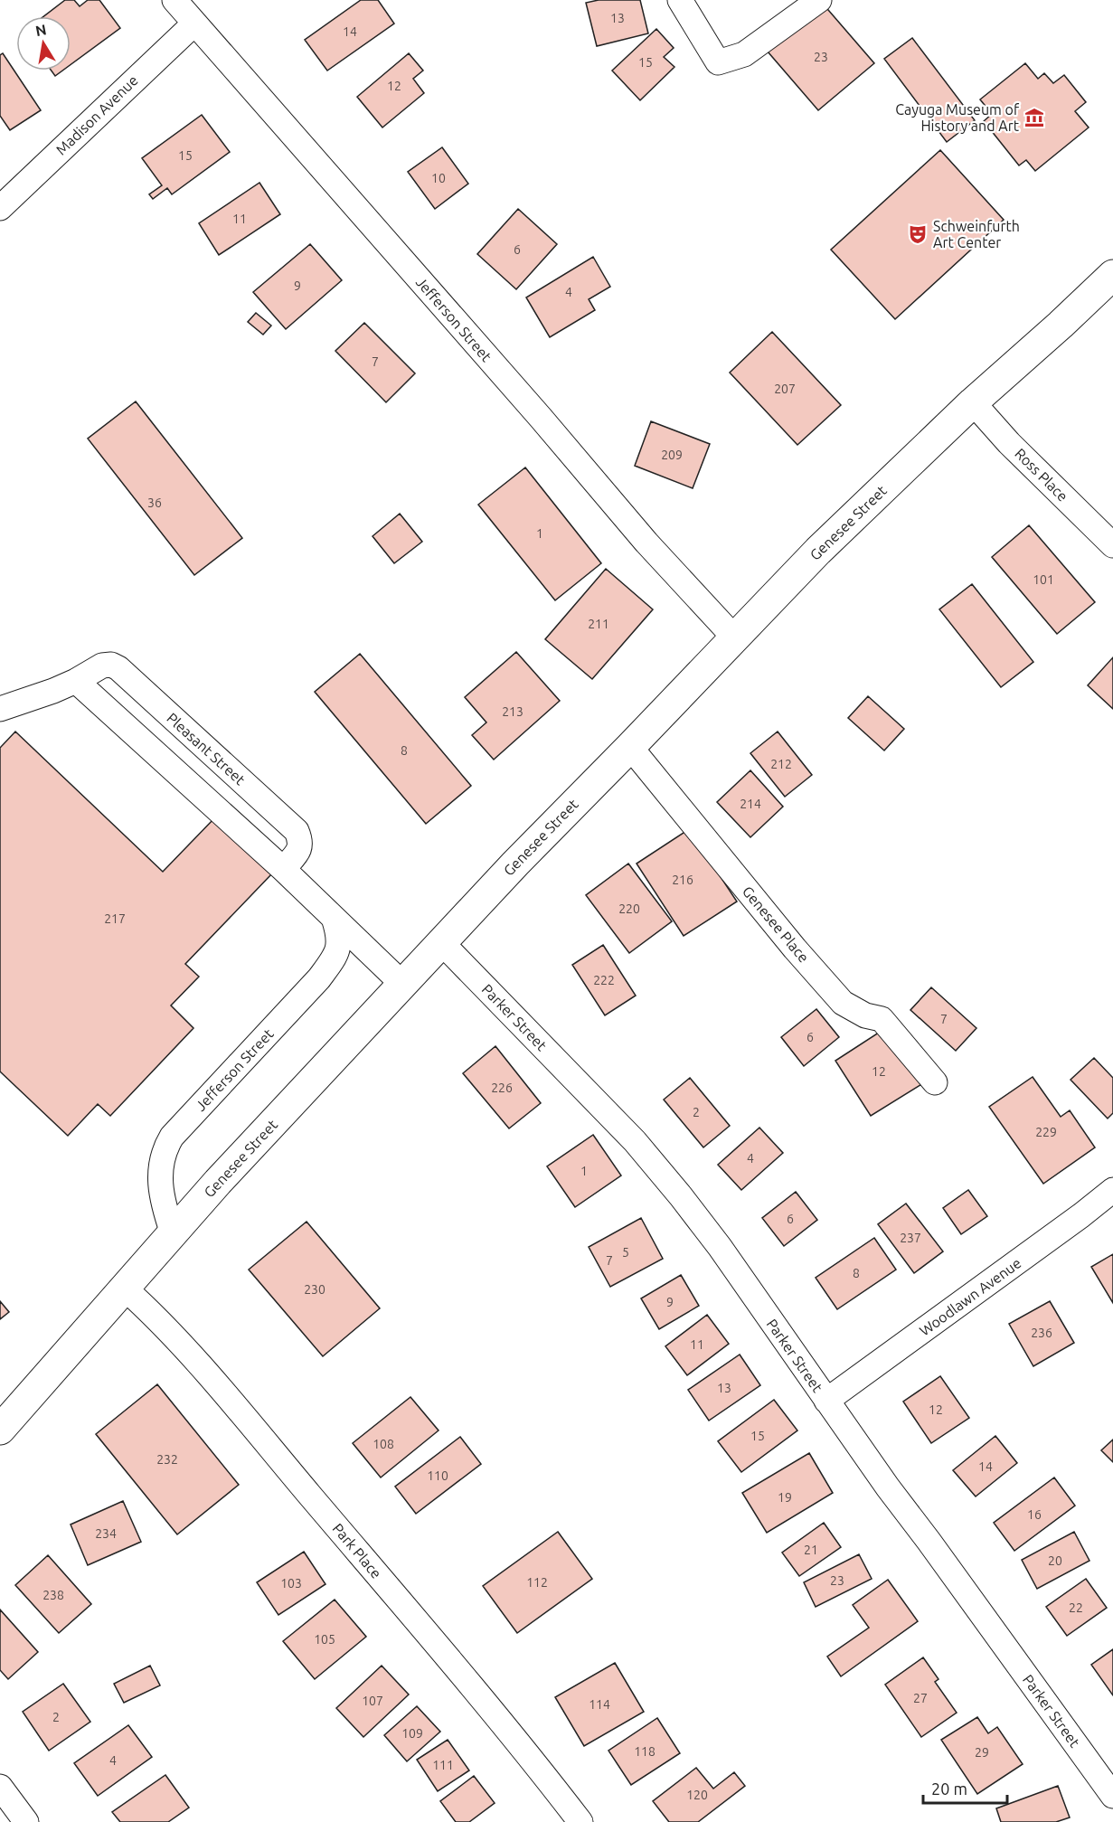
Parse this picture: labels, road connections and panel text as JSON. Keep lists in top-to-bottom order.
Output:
{
  "streets": {
    "main road": ["Genesee Street"],
    "street": [
      "Madison Avenue",
      "Jefferson Street",
      "Ross Place",
      "Pleasant Street",
      "Genesee Place",
      "Parker Street",
      "Woodlawn Avenue",
      "Park Place"
    ]
  },
  "crossings": [
    ["Madison Avenue", "Jefferson Street"],
    ["Jefferson Street", "Genesee Street"],
    ["Ross Place", "Genesee Street"],
    ["Genesee Street", "Genesee Place"],
    ["Genesee Street", "Parker Street"],
    ["Genesee Street", "Park Place"],
    ["Parker Street", "Woodlawn Avenue"]
  ],
  "places": {
    "museum": ["Cayuga Museum of History and Art"],
    "theatre": ["Schweinfurth Art Center"]
  },
  "house_numbers": [
    "13",
    "14",
    "23",
    "15",
    "12",
    "15",
    "10",
    "11",
    "6",
    "9",
    "4",
    "7",
    "207",
    "209",
    "36",
    "1",
    "101",
    "211",
    "213",
    "8",
    "212",
    "214",
    "216",
    "220",
    "217",
    "222",
    "7",
    "6",
    "12",
    "226",
    "2",
    "229",
    "4",
    "1",
    "6",
    "237",
    "5",
    "7",
    "8",
    "230",
    "9",
    "236",
    "11",
    "13",
    "12",
    "15",
    "108",
    "232",
    "14",
    "110",
    "19",
    "16",
    "234",
    "21",
    "20",
    "23",
    "112",
    "103",
    "238",
    "22",
    "105",
    "27",
    "107",
    "114",
    "2",
    "109",
    "118",
    "29",
    "4",
    "111",
    "120"
  ],
  "scale_bar": "20 m",
  "north": "top"
}
